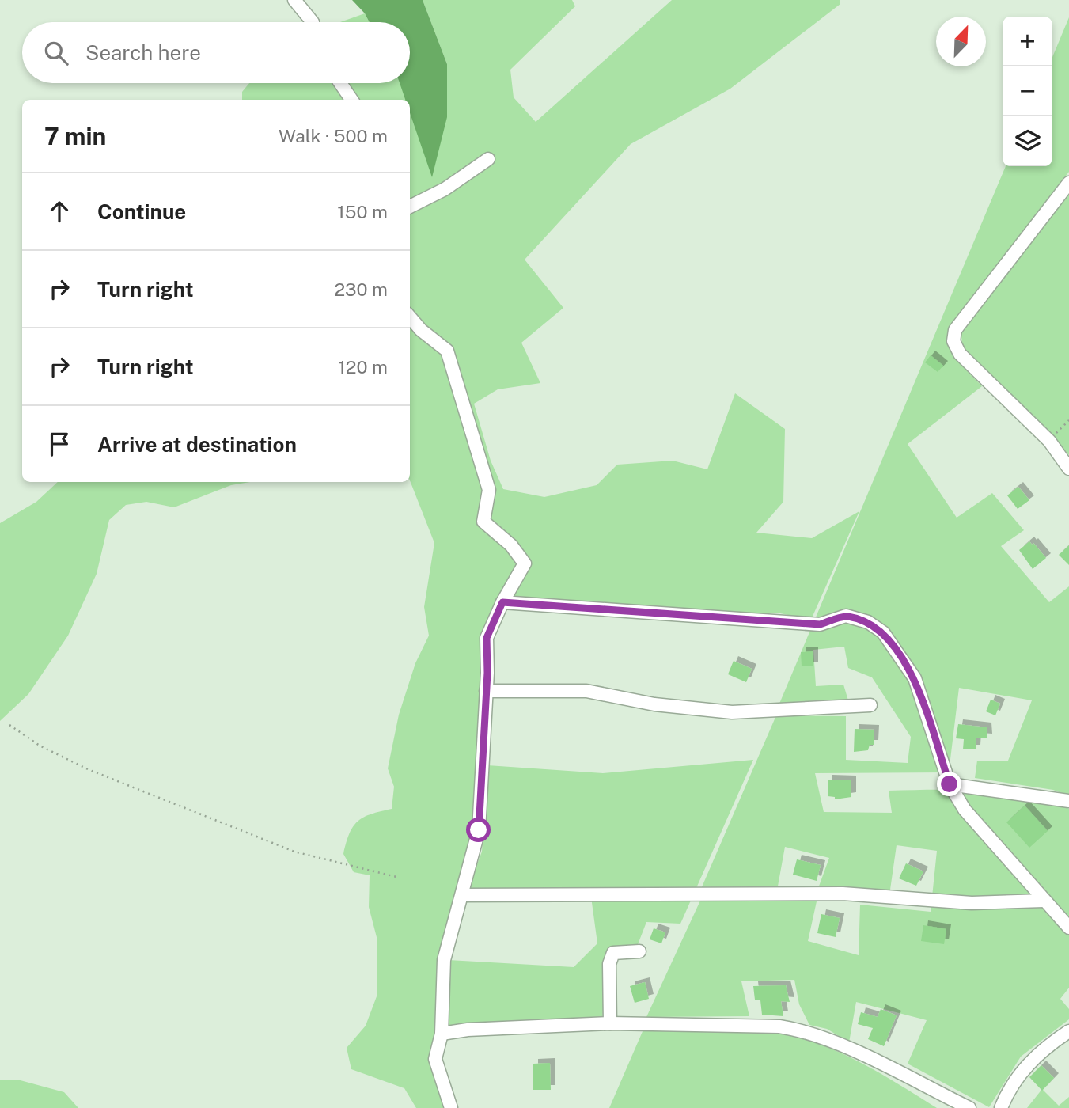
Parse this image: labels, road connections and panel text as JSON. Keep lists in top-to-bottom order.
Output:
{
  "north": "top right",
  "page": {
    "map_buttons": ["+", "−"],
    "search": "Search here",
    "heading": ["7 min", "Walk · 500 m"],
    "list": [
      ["Continue", "150 m"],
      ["Turn right", "230 m"],
      ["Turn right", "120 m"],
      "Arrive at destination"
    ]
  }
}
